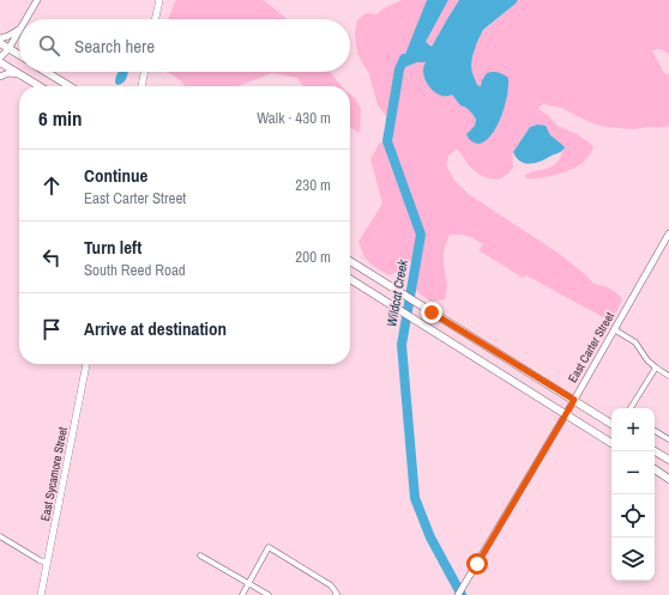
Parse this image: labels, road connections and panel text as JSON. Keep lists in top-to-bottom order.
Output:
{
  "streets": {
    "main road": ["East Sycamore Street"],
    "street": ["East Carter Street"]
  },
  "water": ["Wildcat Creek"],
  "page": {
    "search": "Search here",
    "heading": ["6 min", "Walk · 430 m"],
    "list": [
      ["Continue", "East Carter Street", "230 m"],
      ["Turn left", "South Reed Road", "200 m"],
      "Arrive at destination"
    ],
    "map_buttons": ["+", "−"]
  }
}
